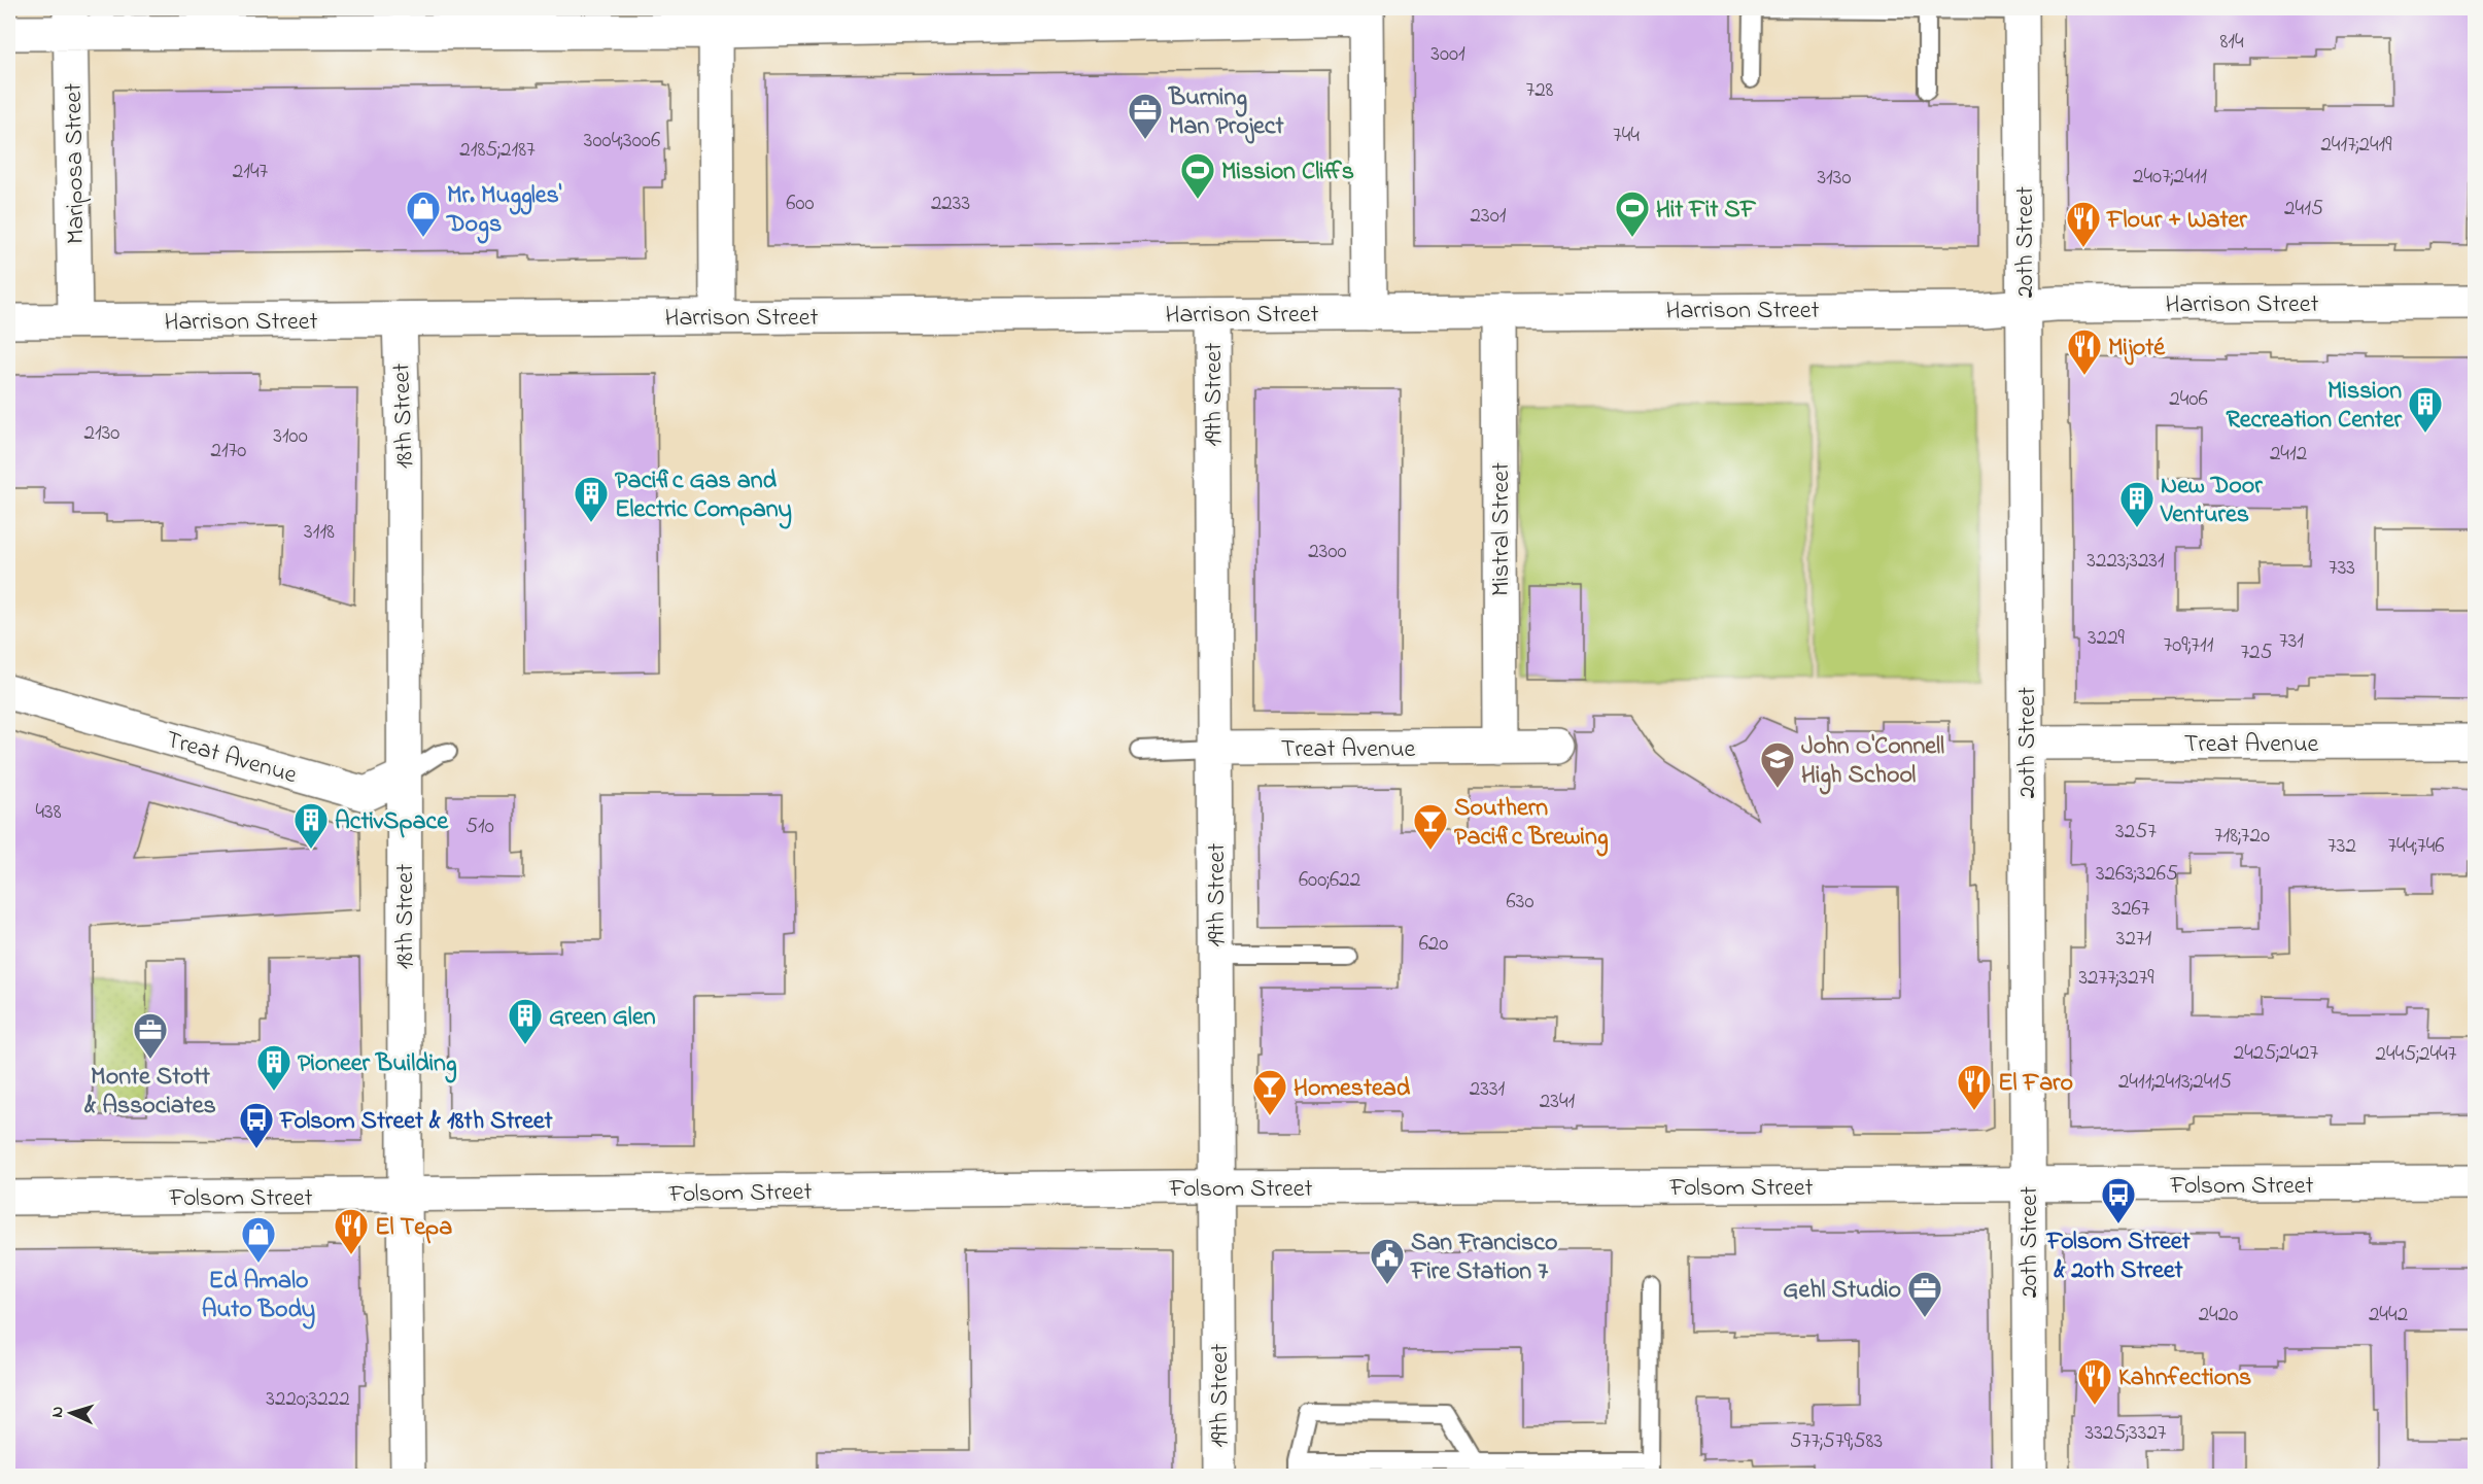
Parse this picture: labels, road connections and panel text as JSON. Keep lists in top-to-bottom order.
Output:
{
  "streets": {
    "street": [
      "Mariposa Street",
      "20th Street",
      "Harrison Street",
      "19th Street",
      "18th Street",
      "Mistral Street",
      "Treat Avenue",
      "Folsom Street"
    ]
  },
  "crossings": [
    ["Mariposa Street", "Harrison Street"],
    ["20th Street", "Harrison Street"],
    ["20th Street", "Treat Avenue"],
    ["20th Street", "Folsom Street"],
    ["Harrison Street", "19th Street"],
    ["Harrison Street", "18th Street"],
    ["Harrison Street", "Mistral Street"],
    ["19th Street", "Treat Avenue"],
    ["19th Street", "Folsom Street"],
    ["18th Street", "Treat Avenue"],
    ["18th Street", "Folsom Street"],
    ["Mistral Street", "Treat Avenue"]
  ],
  "places": {
    "office": ["Burning Man Project", "Monte Stott & Associates", "Gehl Studio"],
    "sports": ["Mission Cliffs", "Hit Fit SF"],
    "shop": ["Mr. Muggles' Dogs", "Ed Amalo Auto Body"],
    "restaurant": [
      "Flour + Water",
      "Mijoté",
      "El Faro",
      "El Tepa",
      "Kahnfections"
    ],
    "building": [
      "Mission Recreation Center",
      "Pacific Gas and Electric Company",
      "New Door Ventures",
      "ActivSpace",
      "Green Glen",
      "Pioneer Building"
    ],
    "school or university": ["John O'Connell High School"],
    "bar": ["Southern Pacific Brewing", "Homestead"],
    "bus stop": ["Folsom Street & 18th Street", "Folsom Street & 20th Street"],
    "public building": ["San Francisco Fire Station 7"]
  },
  "house_numbers": [
    "814",
    "3001",
    "728",
    "744",
    "3004;3006",
    "2417;2419",
    "2185;2187",
    "2147",
    "2407;2411",
    "3130",
    "600",
    "2233",
    "2415",
    "2301",
    "2406",
    "2130",
    "3100",
    "2170",
    "2412",
    "3118",
    "2300",
    "3223;3231",
    "733",
    "3229",
    "731",
    "709;711",
    "725",
    "438",
    "510",
    "3257",
    "718;720",
    "732",
    "744;746",
    "3263;3265",
    "600;622",
    "630",
    "3267",
    "3271",
    "620",
    "3277;3279",
    "2425;2427",
    "2445;2447",
    "2411;2413;2415",
    "2331",
    "2341",
    "2420",
    "2442",
    "3220;3222",
    "3325;3327",
    "577;579;583"
  ],
  "north": "left"
}
